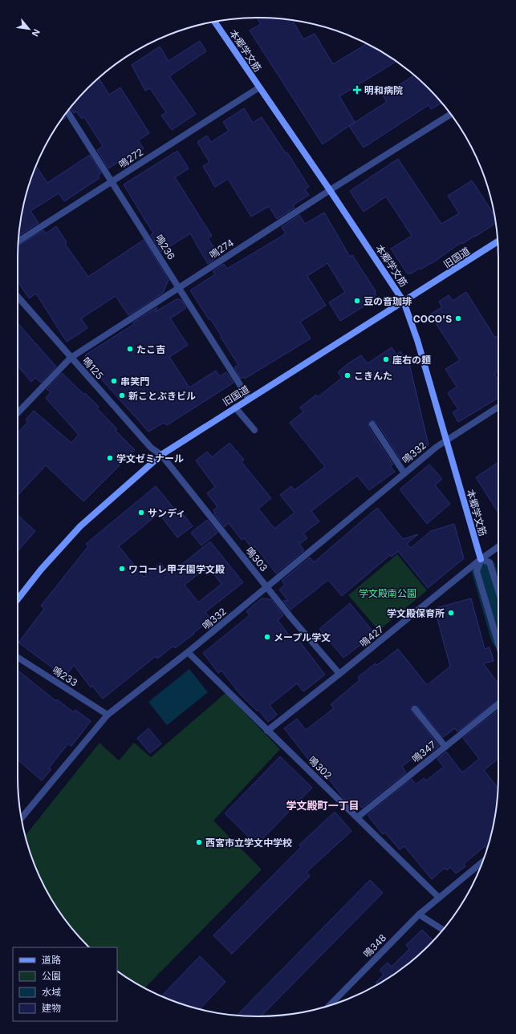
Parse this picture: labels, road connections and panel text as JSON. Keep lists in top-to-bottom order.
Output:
{
  "streets": {
    "street": [
      "本郷学文筋",
      "鳴272",
      "鳴236",
      "鳴274",
      "旧国道",
      "鳴125",
      "鳴332",
      "鳴303",
      "鳴427",
      "鳴233",
      "鳴347",
      "鳴302",
      "鳴348"
    ]
  },
  "crossings": [
    ["本郷学文筋", "鳴272"],
    ["本郷学文筋", "鳴274"],
    ["本郷学文筋", "旧国道"],
    ["本郷学文筋", "鳴332"],
    ["本郷学文筋", "鳴427"],
    ["鳴272", "鳴236"],
    ["鳴236", "鳴274"],
    ["鳴236", "旧国道"],
    ["鳴274", "鳴125"],
    ["旧国道", "鳴125"],
    ["旧国道", "鳴303"],
    ["鳴125", "鳴303"],
    ["鳴332", "鳴303"],
    ["鳴332", "鳴233"],
    ["鳴332", "鳴302"],
    ["鳴303", "鳴427"],
    ["鳴427", "鳴302"],
    ["鳴347", "鳴302"],
    ["鳴302", "鳴348"]
  ],
  "districts": ["学文殿町一丁目"],
  "parks": ["学文殿南公園"],
  "places": {
    "health": ["明和病院"],
    "other": [
      "豆の音珈琲",
      "COCO'S",
      "たこ吉",
      "座右の麺",
      "こきんた",
      "串笑門",
      "新ことぶきビル",
      "学文ゼミナール",
      "サンディ",
      "ワコーレ甲子園学文殿",
      "学文殿保育所",
      "メープル学文",
      "西宮市立学文中学校"
    ]
  },
  "legend": [
    "道路",
    "公園",
    "水域",
    "建物"
  ],
  "north": "bottom right"
}
